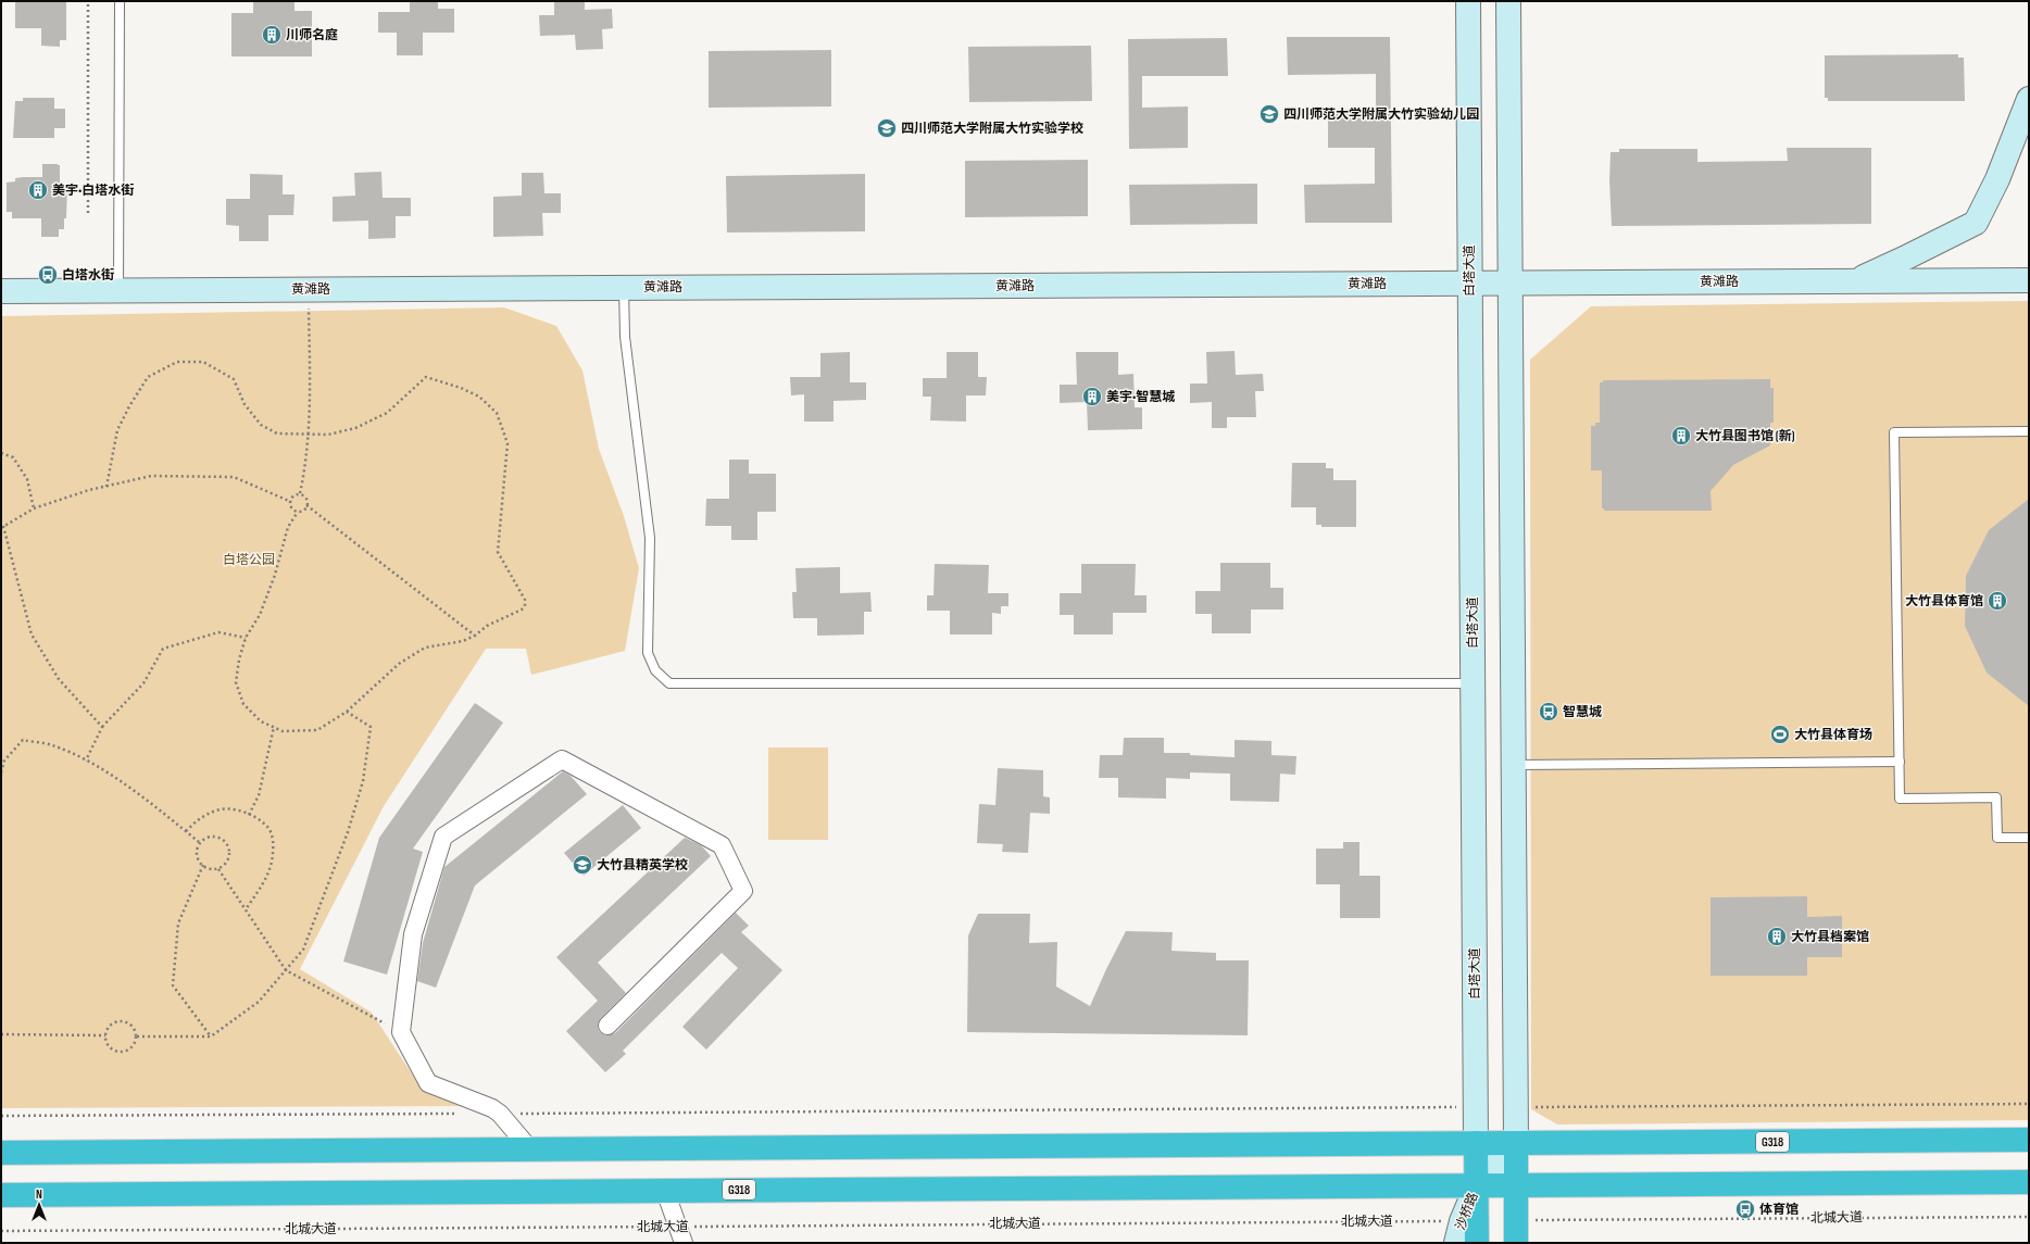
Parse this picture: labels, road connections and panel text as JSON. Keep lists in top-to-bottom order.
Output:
{
  "streets": {
    "highway": ["白塔大道", "G318"],
    "main road": ["黄滩路", "沙桥路"],
    "path": ["北城大道"]
  },
  "crossings": [
    ["白塔大道", "黄滩路"],
    ["白塔大道", "G318"],
    ["白塔大道", "沙桥路"],
    ["G318", "沙桥路"],
    ["沙桥路", "北城大道"]
  ],
  "parks": ["白塔公园"],
  "places": {
    "building": [
      "川师名庭",
      "美宇•白塔水街",
      "美宇•智慧城",
      "大竹县图书馆 (新)",
      "大竹县体育馆",
      "大竹县档案馆"
    ],
    "school or university": ["四川师范大学附属大竹实验幼儿园", "四川师范大学附属大竹实验学校", "大竹县精英学校"],
    "bus stop": ["白塔水街", "智慧城", "体育馆"],
    "sports": ["大竹县体育场"]
  },
  "north": "top"
}
